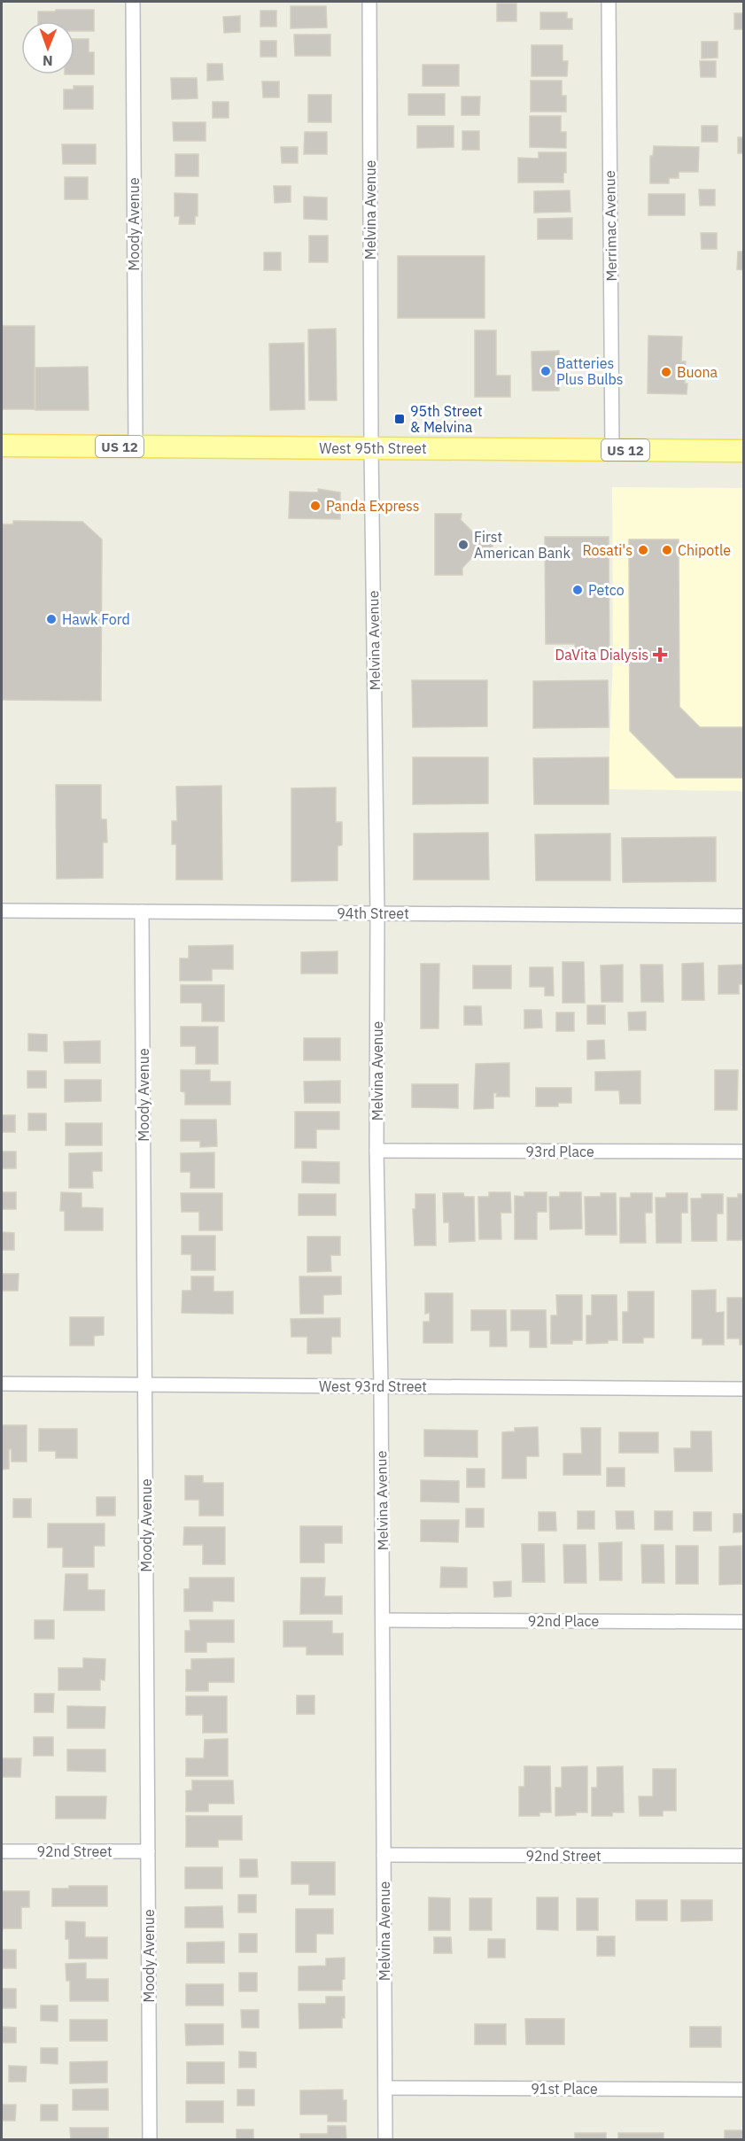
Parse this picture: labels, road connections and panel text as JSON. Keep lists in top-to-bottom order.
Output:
{
  "streets": {
    "main road": ["US 12", "West 95th Street"],
    "street": [
      "Melvina Avenue",
      "Moody Avenue",
      "Merrimac Avenue",
      "94th Street",
      "93rd Place",
      "West 93rd Street",
      "92nd Place",
      "92nd Street",
      "91st Place"
    ]
  },
  "crossings": [
    ["Melvina Avenue", "West 95th Street"],
    ["Melvina Avenue", "94th Street"],
    ["Melvina Avenue", "93rd Place"],
    ["Melvina Avenue", "West 93rd Street"],
    ["Melvina Avenue", "92nd Place"],
    ["Melvina Avenue", "92nd Street"],
    ["Melvina Avenue", "91st Place"],
    ["Moody Avenue", "West 95th Street"],
    ["Moody Avenue", "94th Street"],
    ["Moody Avenue", "West 93rd Street"],
    ["Moody Avenue", "92nd Street"],
    ["Merrimac Avenue", "West 95th Street"]
  ],
  "places": {
    "other": [
      "Batteries Plus Bulbs",
      "Buona",
      "Panda Express",
      "First American Bank",
      "Rosati's",
      "Chipotle",
      "Petco",
      "Hawk Ford"
    ],
    "transit": ["95th Street & Melvina"],
    "health": ["DaVita Dialysis"]
  },
  "north": "bottom"
}
